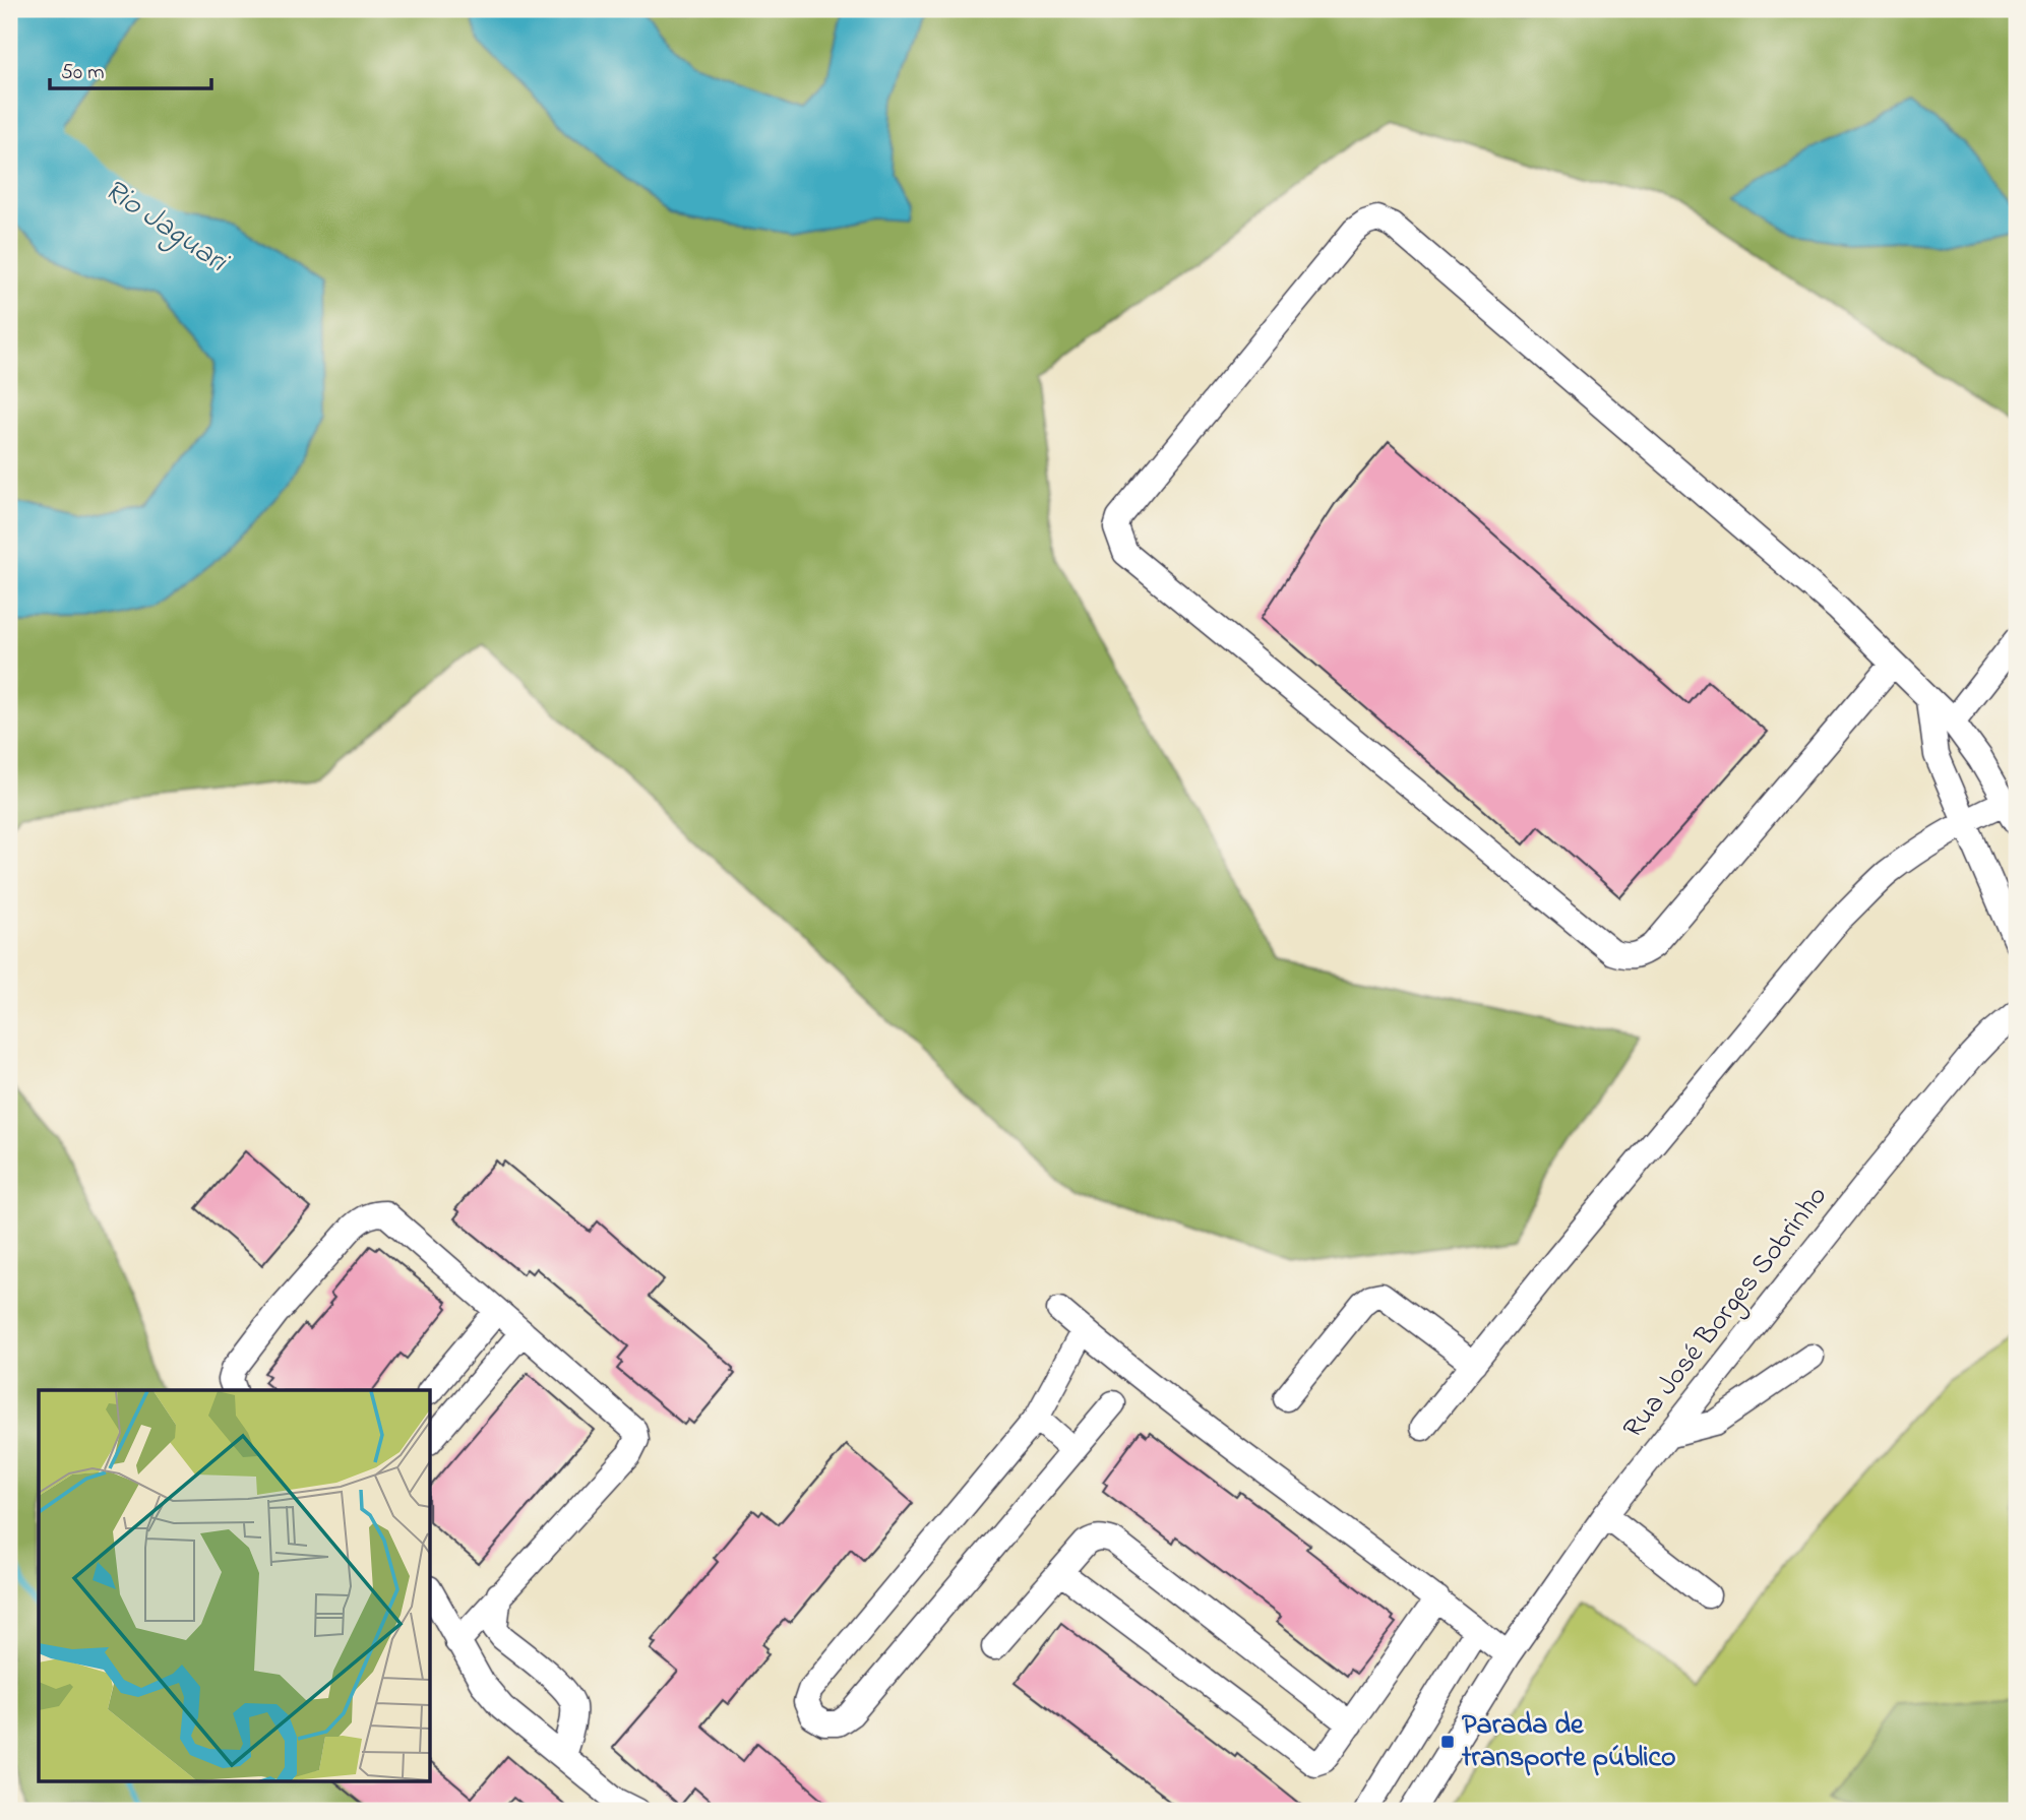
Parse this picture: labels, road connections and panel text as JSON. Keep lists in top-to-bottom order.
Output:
{
  "streets": {
    "street": ["Rua José Borges Sobrinho"]
  },
  "water": ["Rio Jaguari"],
  "places": {
    "transit": ["Parada de transporte público"]
  },
  "scale_bar": "50 m"
}
